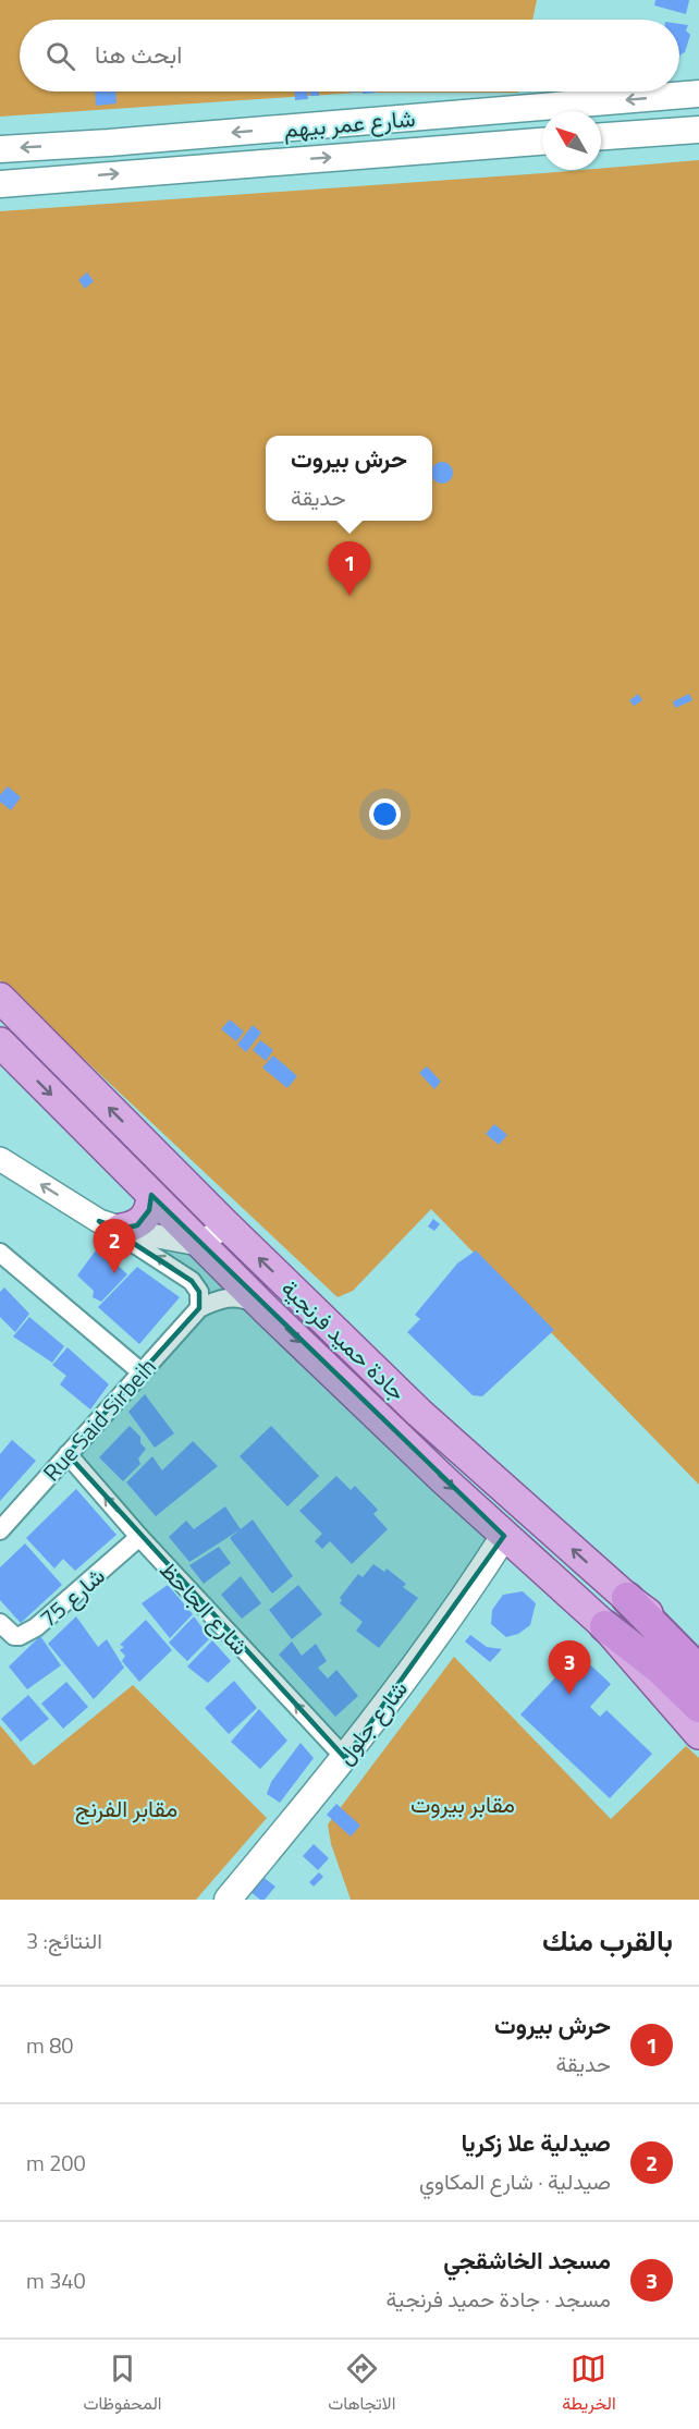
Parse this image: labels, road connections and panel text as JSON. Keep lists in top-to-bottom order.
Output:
{
  "streets": {
    "highway": ["جادة حميد فرنجية"],
    "main road": ["شارع عمر بيهم", "شارع جلول"],
    "street": ["Rue Said Sirbeih", "شارع 75", "شارع الجاحظ"]
  },
  "crossings": [
    ["جادة حميد فرنجية", "شارع جلول"],
    ["Rue Said Sirbeih", "شارع الجاحظ"],
    ["شارع 75", "شارع الجاحظ"],
    ["شارع الجاحظ", "شارع جلول"]
  ],
  "one_way": ["شارع الجاحظ"],
  "parks": ["مقابر بيروت", "مقابر الفرنج"],
  "north": "top left",
  "page": {
    "search": "ابحث هنا",
    "popup": ["حرش بيروت", "حديقة"],
    "pins": ["1", "2", "3"],
    "heading": ["بالقرب منك", "النتائج: 3"],
    "list": [
      {
        "mark": "1",
        "name": "حرش بيروت",
        "note": "حديقة",
        "value": "80 m"
      },
      {
        "mark": "2",
        "name": "صيدلية علا زكريا",
        "note": "صيدلية · شارع المكاوي",
        "value": "200 m"
      },
      {
        "mark": "3",
        "name": "مسجد الخاشقجي",
        "note": "مسجد · جادة حميد فرنجية",
        "value": "340 m"
      }
    ],
    "nav": ["الخريطة", "الاتجاهات", "المحفوظات"]
  }
}
